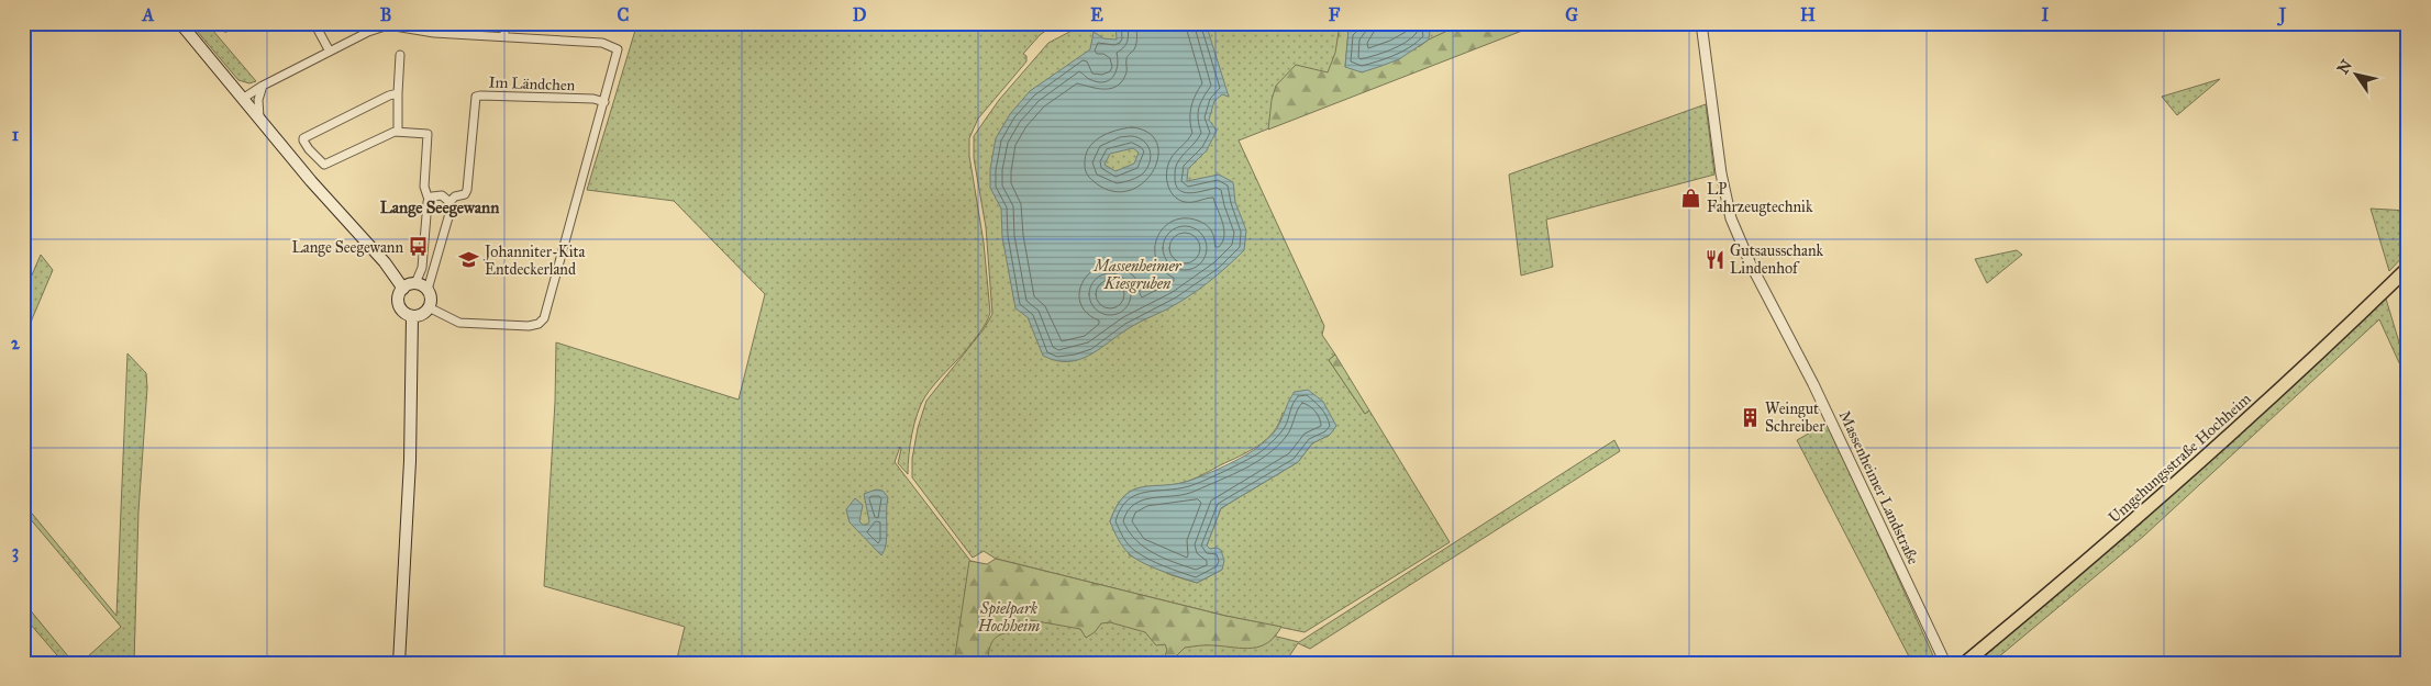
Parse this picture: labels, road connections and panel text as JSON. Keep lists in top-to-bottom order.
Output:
{
  "streets": {
    "main road": ["Umgehungsstraße Hochheim"],
    "street": ["Im Ländchen", "Massenheimer Landstraße"]
  },
  "districts": ["Lange Seegewann"],
  "parks": ["Massenheimer Kiesgruben", "Spielpark Hochheim"],
  "places": {
    "shop": ["LP Fahrzeugtechnik"],
    "bus stop": ["Lange Seegewann"],
    "restaurant": ["Gutsausschank Lindenhof"],
    "school or university": ["Johanniter-Kita Entdeckerland"],
    "building": ["Weingut Schreiber"]
  },
  "north": "top left",
  "grid": {
    "columns": [
      "A",
      "B",
      "C",
      "D",
      "E",
      "F",
      "G",
      "H",
      "I",
      "J"
    ],
    "rows": ["1", "2", "3"]
  }
}
